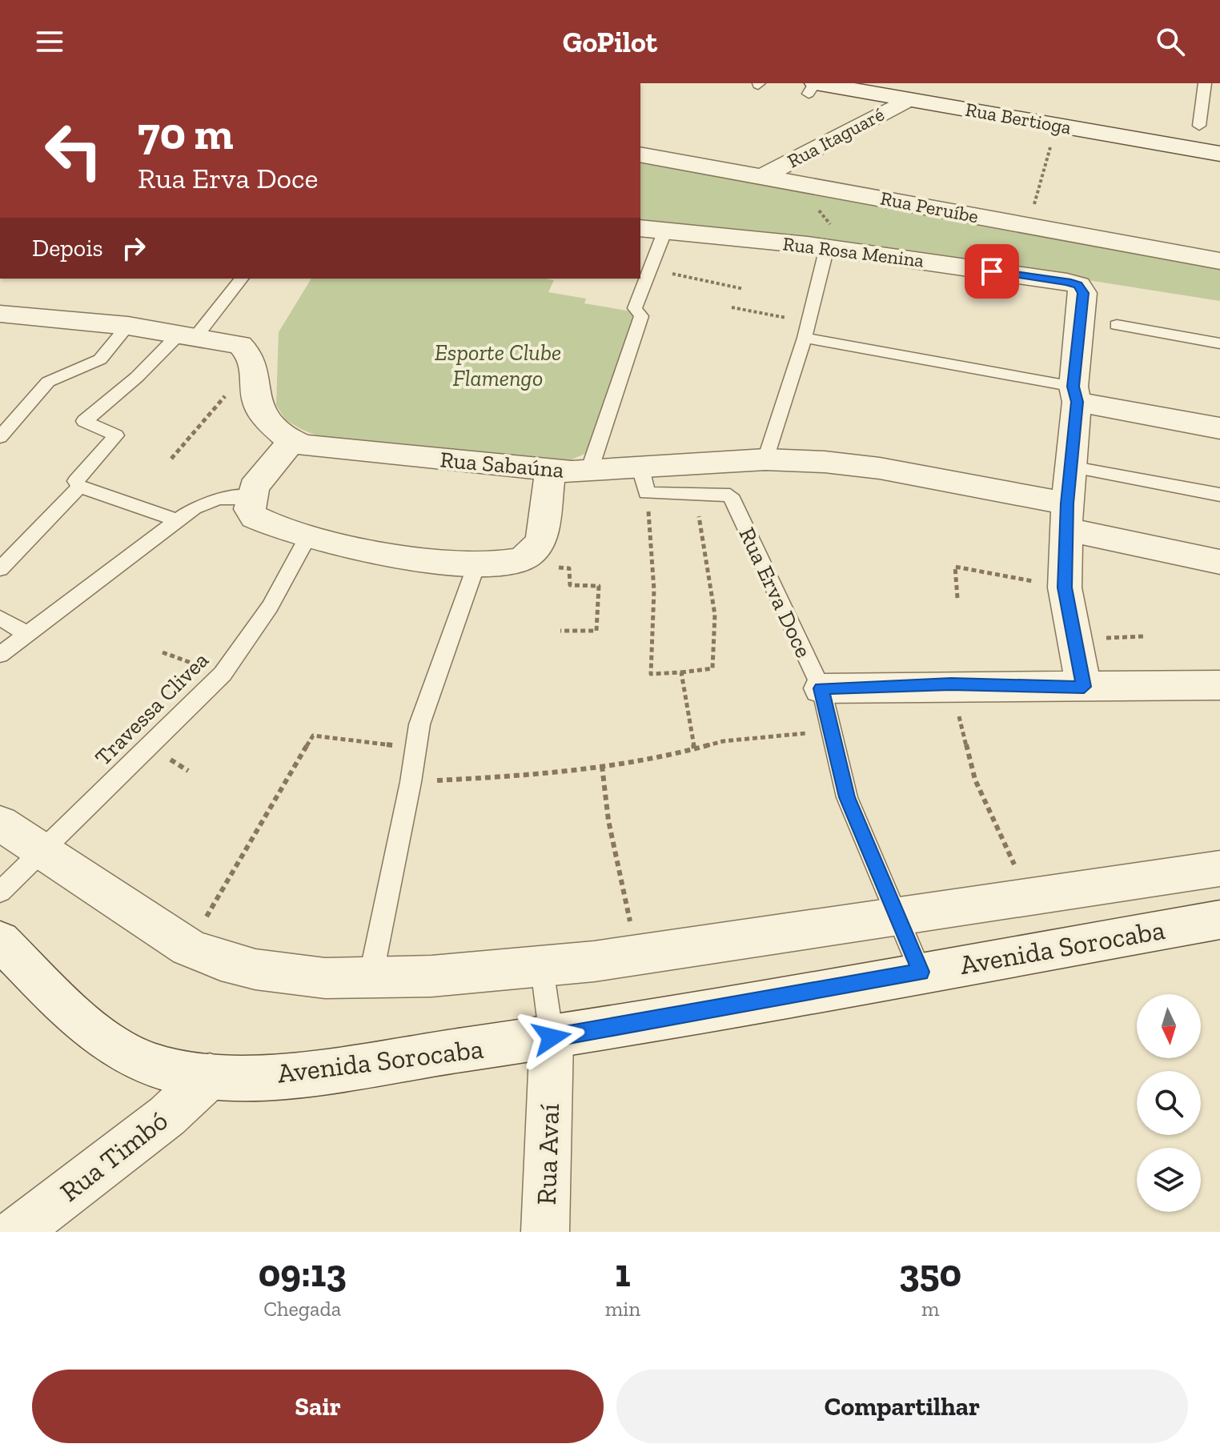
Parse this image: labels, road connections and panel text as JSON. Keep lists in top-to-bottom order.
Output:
{
  "streets": {
    "street": [
      "Rua Bertioga",
      "Rua Itaguaré",
      "Rua Peruíbe",
      "Rua Rosa Menina",
      "Rua Sabaúna",
      "Avenida Sorocaba",
      "Rua Avaí",
      "Rua Timbó"
    ],
    "lane": ["Rua Erva Doce", "Travessa Clivea"]
  },
  "crossings": [
    ["Rua Bertioga", "Rua Itaguaré"],
    ["Rua Itaguaré", "Rua Peruíbe"],
    ["Rua Sabaúna", "Rua Erva Doce"],
    ["Rua Erva Doce", "Avenida Sorocaba"],
    ["Avenida Sorocaba", "Rua Avaí"],
    ["Avenida Sorocaba", "Rua Timbó"]
  ],
  "parks": ["Esporte Clube Flamengo"],
  "north": "bottom",
  "page": {
    "header": "GoPilot",
    "turn": ["70 m", "Rua Erva Doce"],
    "then": "Depois",
    "eta": [
      "09:13",
      "Chegada",
      "1",
      "min",
      "350",
      "m"
    ],
    "buttons": ["Sair", "Compartilhar"]
  }
}
